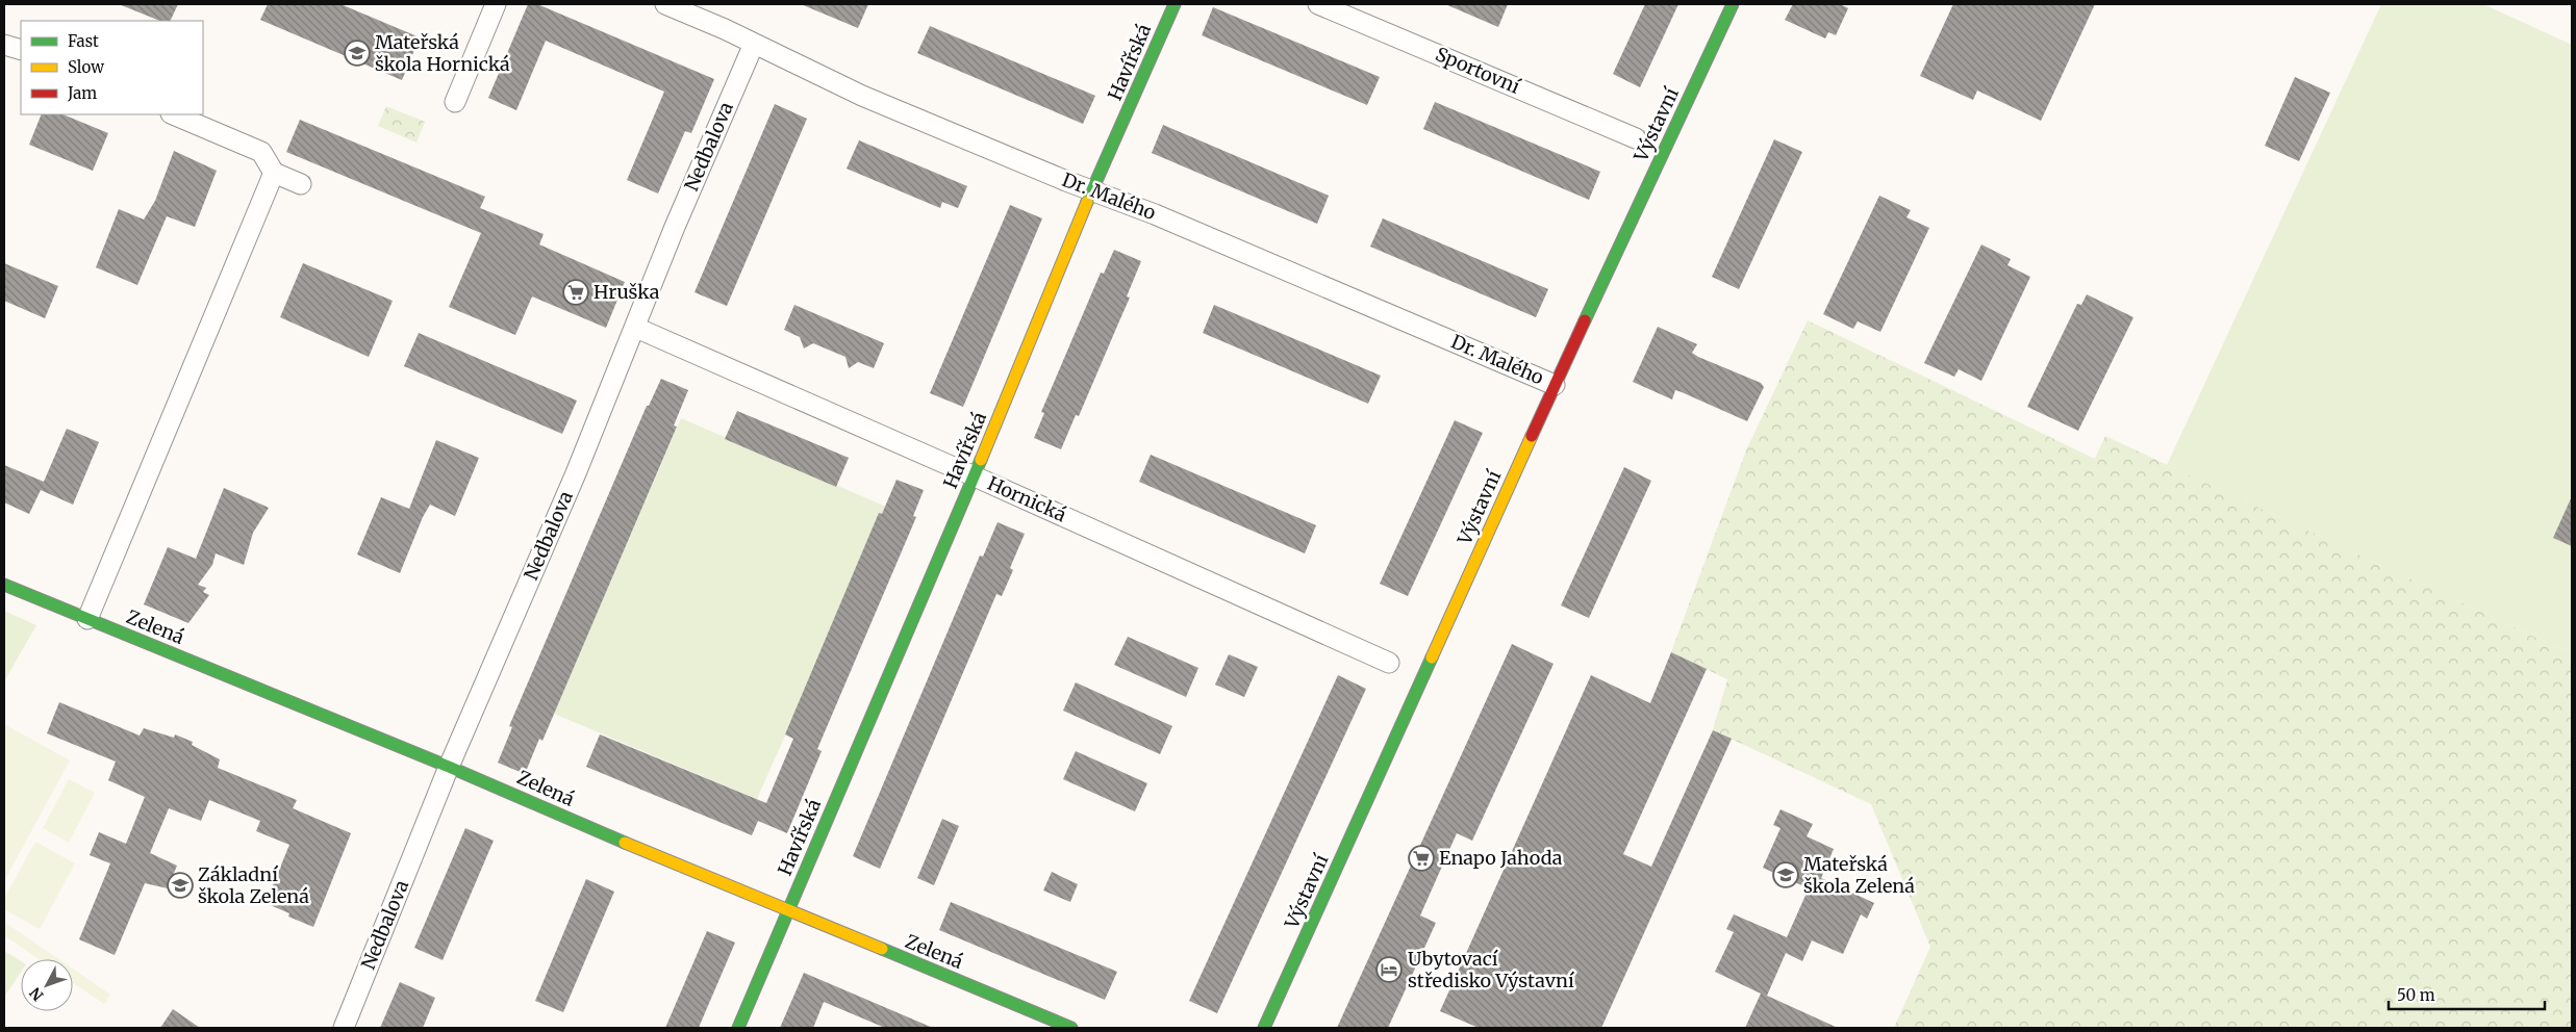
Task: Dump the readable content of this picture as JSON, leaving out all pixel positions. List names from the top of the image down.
{
  "streets": {
    "street": [
      "Havířská",
      "Sportovní",
      "Výstavní",
      "Nedbalova",
      "Dr. Malého",
      "Hornická",
      "Zelená"
    ]
  },
  "crossings": [
    ["Havířská", "Dr. Malého"],
    ["Havířská", "Hornická"],
    ["Havířská", "Zelená"],
    ["Výstavní", "Dr. Malého"],
    ["Nedbalova", "Dr. Malého"],
    ["Nedbalova", "Hornická"],
    ["Nedbalova", "Zelená"]
  ],
  "places": {
    "school or university": ["Mateřská škola Hornická", "Mateřská škola Zelená", "Základní škola Zelená"],
    "supermarket": ["Hruška", "Enapo Jahoda"],
    "hotel": ["Ubytovací středisko Výstavní"]
  },
  "legend": ["Fast", "Slow", "Jam"],
  "scale_bar": "50 m",
  "north": "bottom left"
}
